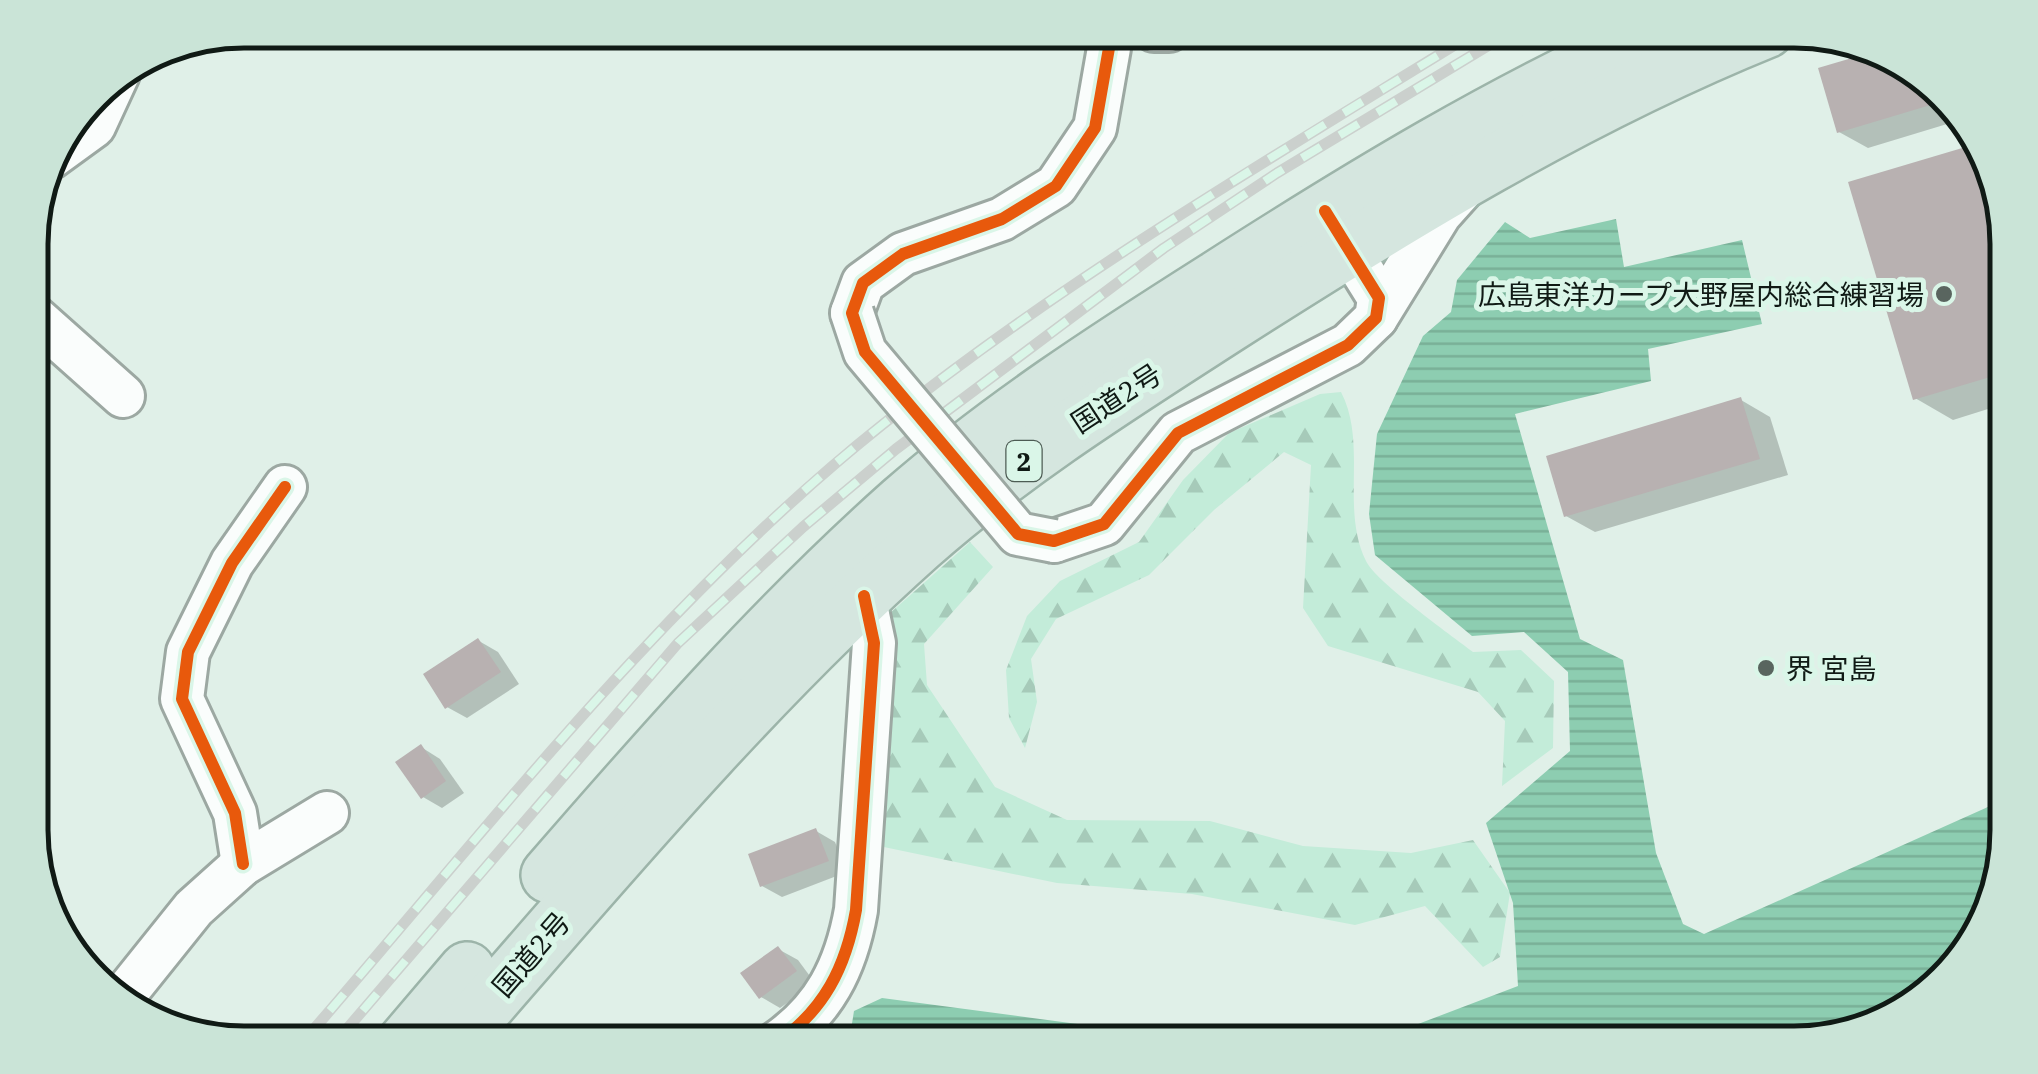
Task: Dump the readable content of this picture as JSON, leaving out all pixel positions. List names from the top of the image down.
{
  "streets": {
    "highway": ["国道2号", "2"]
  },
  "places": ["広島東洋カープ大野屋内総合練習場", "界 宮島"]
}
